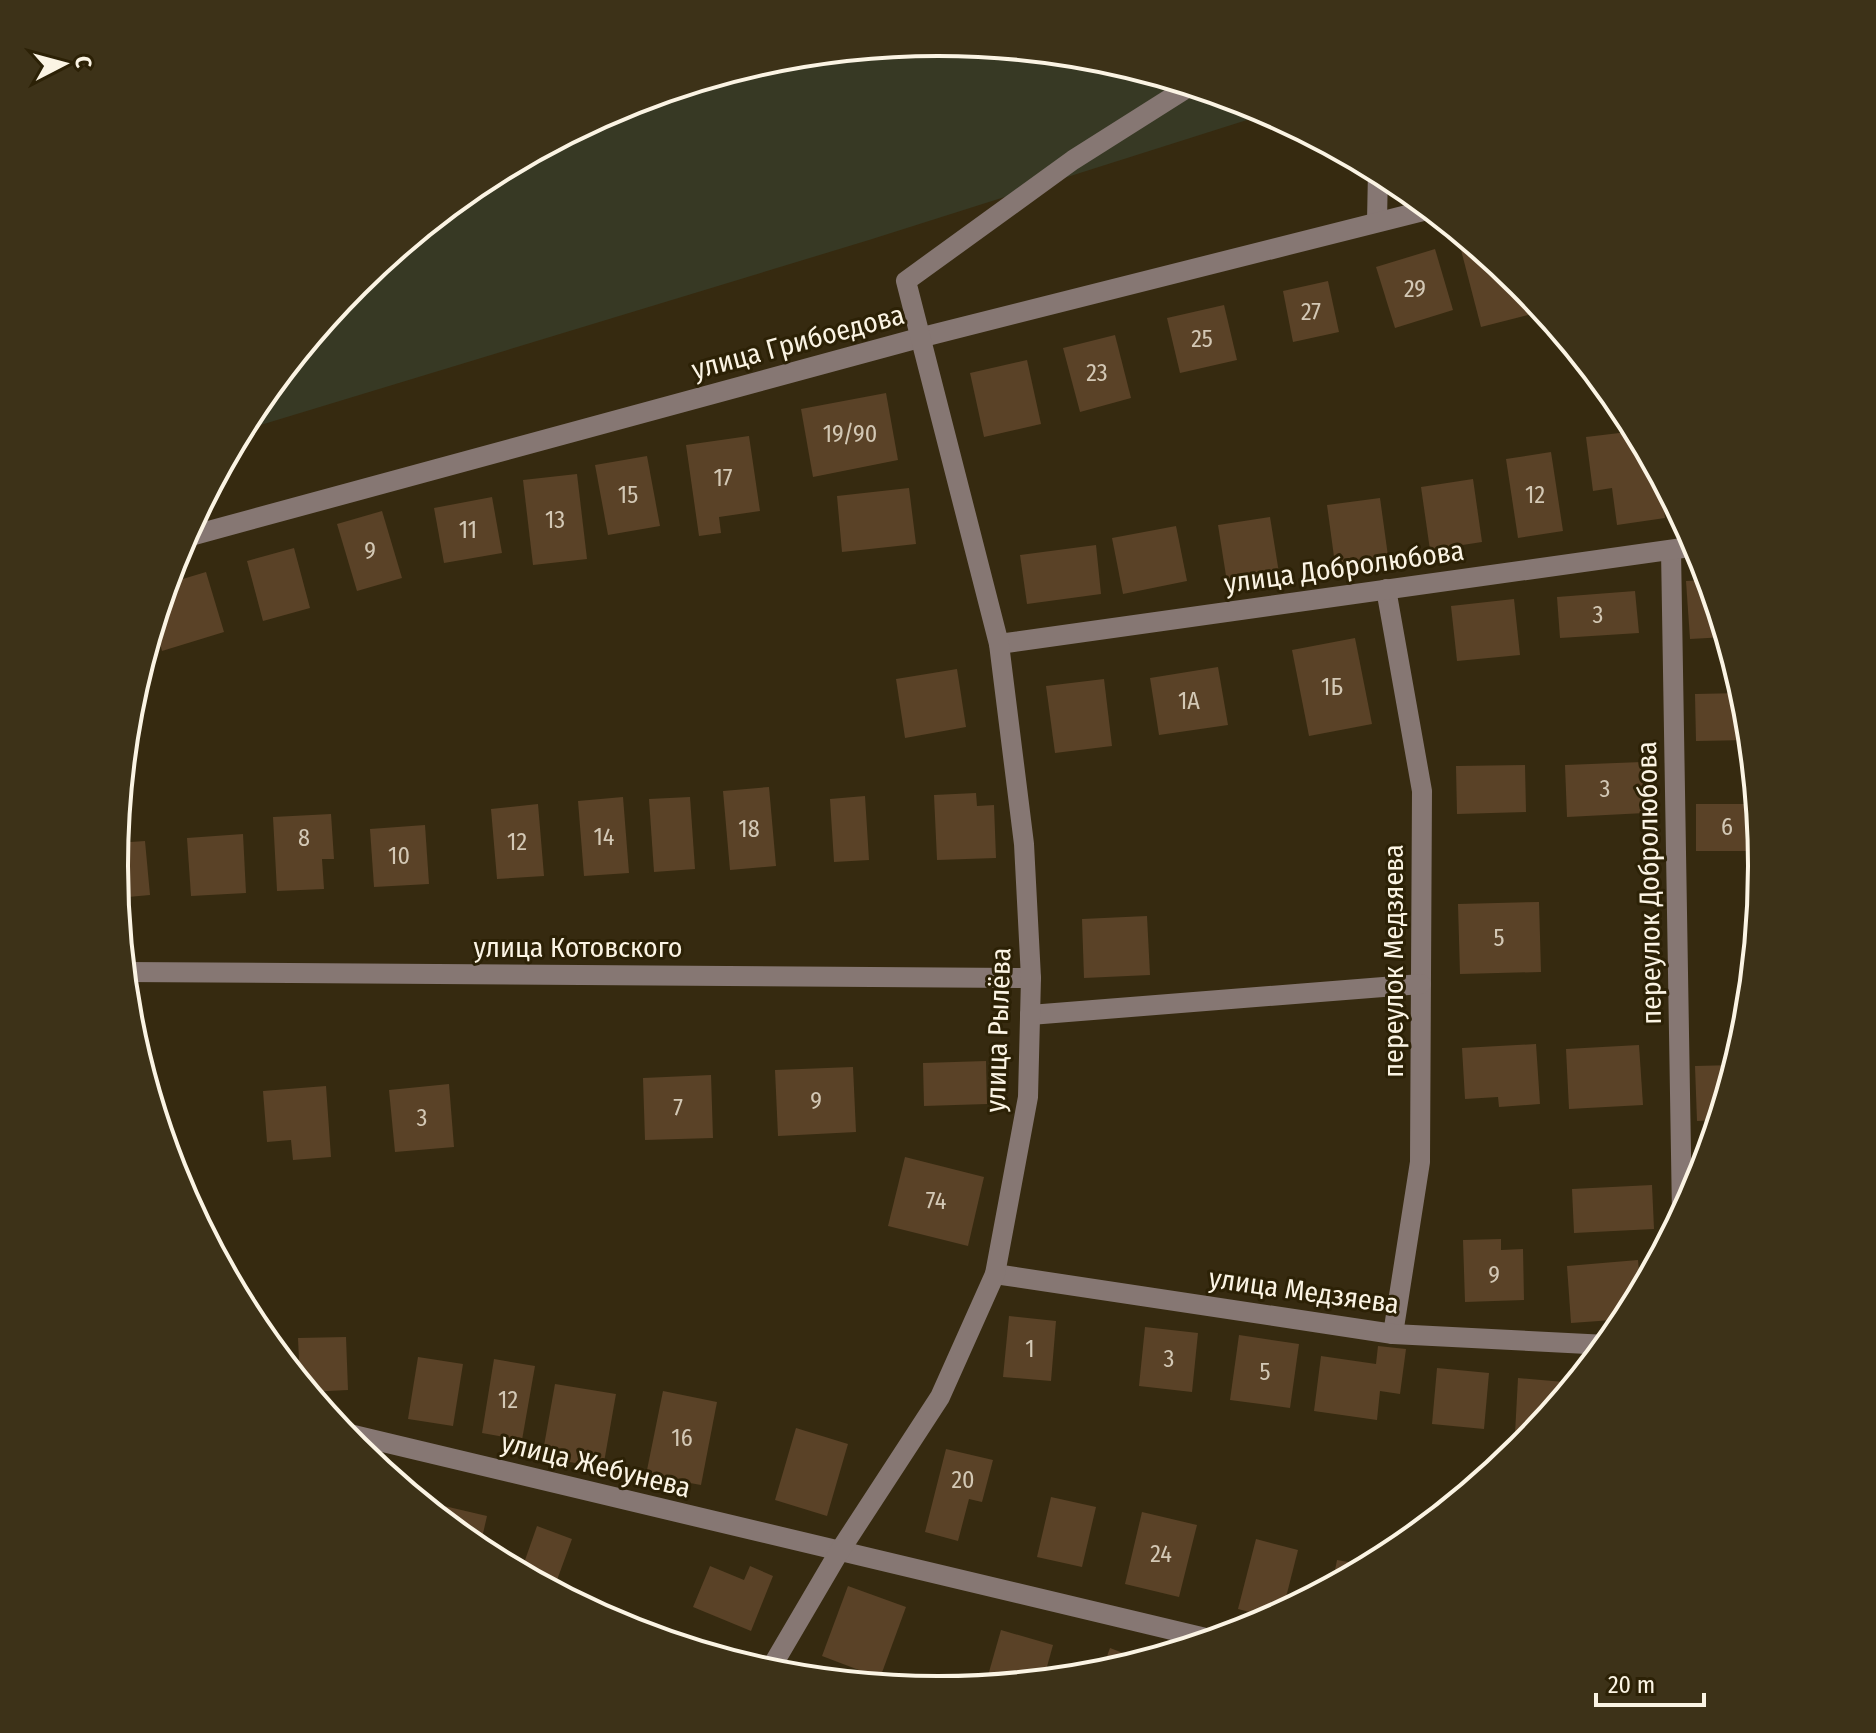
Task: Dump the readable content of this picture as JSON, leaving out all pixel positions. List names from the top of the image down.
{
  "streets": {
    "street": [
      "улица Грибоедова",
      "улица Добролюбова",
      "переулок Добролюбова",
      "улица Котовского",
      "переулок Медзяева",
      "улица Рылёва",
      "улица Медзяева",
      "улица Жебунева"
    ]
  },
  "crossings": [
    ["улица Грибоедова", "улица Рылёва"],
    ["улица Добролюбова", "переулок Добролюбова"],
    ["улица Добролюбова", "переулок Медзяева"],
    ["улица Добролюбова", "улица Рылёва"],
    ["улица Котовского", "улица Рылёва"],
    ["переулок Медзяева", "улица Медзяева"],
    ["улица Рылёва", "улица Медзяева"],
    ["улица Рылёва", "улица Жебунева"]
  ],
  "house_numbers": [
    "29",
    "27",
    "25",
    "23",
    "19/90",
    "17",
    "15",
    "12",
    "13",
    "11",
    "9",
    "3",
    "1Б",
    "1А",
    "3",
    "6",
    "18",
    "14",
    "8",
    "12",
    "10",
    "5",
    "9",
    "7",
    "3",
    "74",
    "9",
    "1",
    "3",
    "5",
    "12",
    "16",
    "20",
    "24"
  ],
  "scale_bar": "20 m",
  "north": "right"
}
